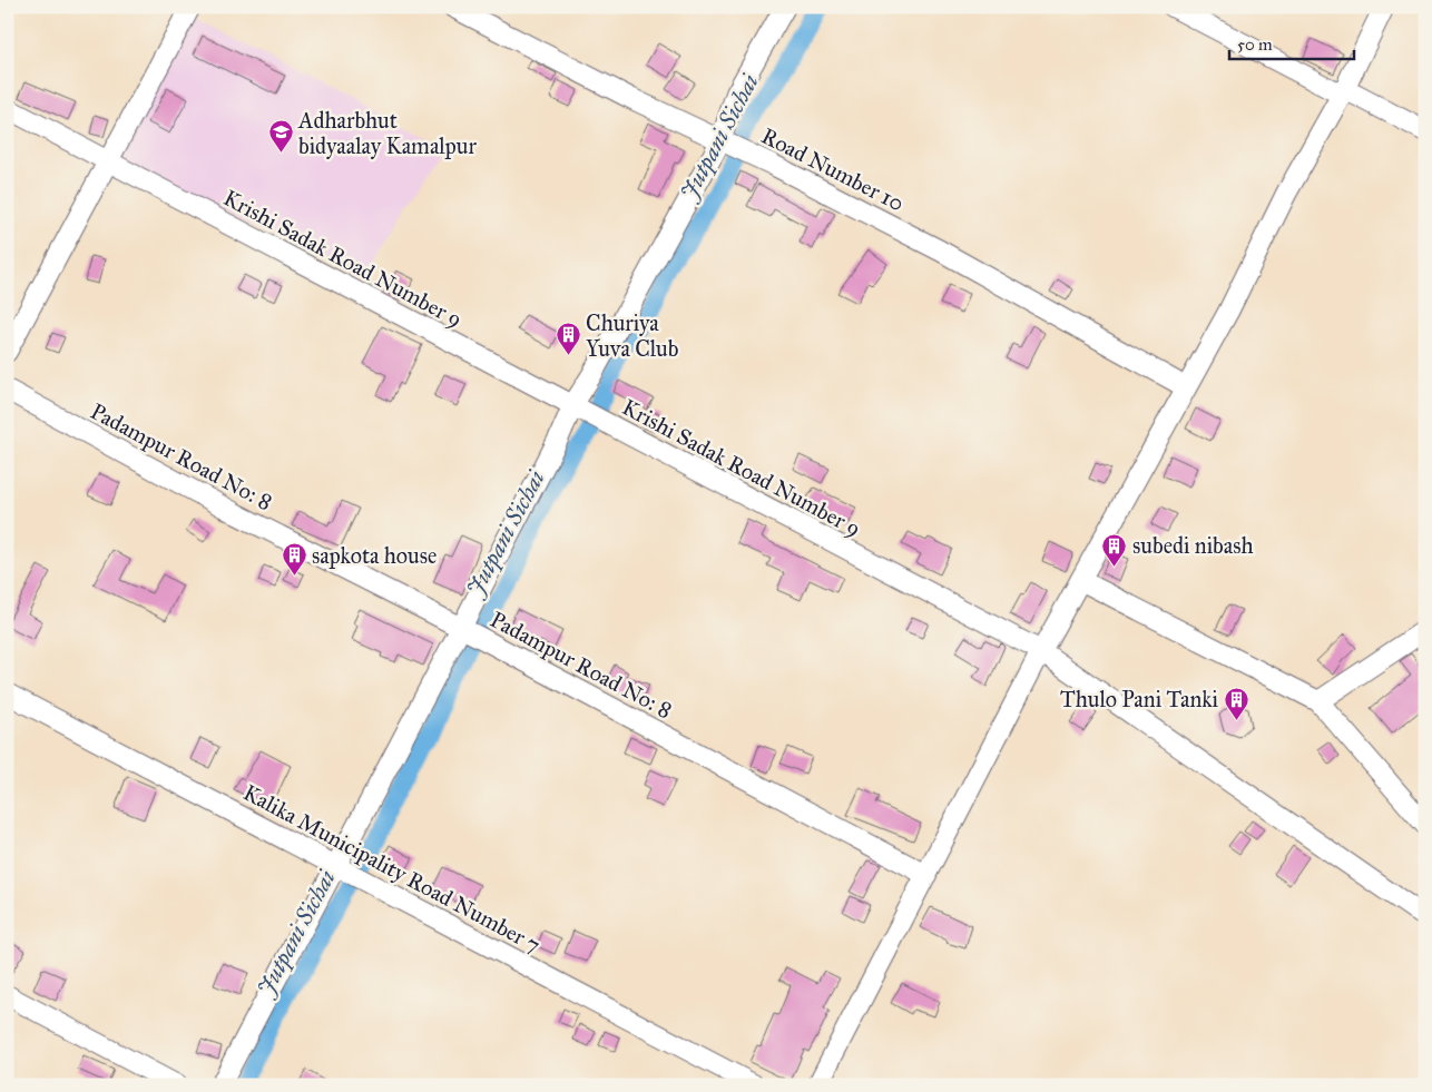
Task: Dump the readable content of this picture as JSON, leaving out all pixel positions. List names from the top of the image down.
{
  "streets": {
    "street": [
      "Road Number 10",
      "Krishi Sadak Road Number 9",
      "Padampur Road No: 8",
      "Kalika Municipality Road Number 7"
    ]
  },
  "water": ["Jutpani Sichai"],
  "places": {
    "school or university": ["Adharbhut bidyaalay Kamalpur"],
    "building": [
      "Churiya Yuva Club",
      "subedi nibash",
      "sapkota house",
      "Thulo Pani Tanki"
    ]
  },
  "scale_bar": "50 m"
}
